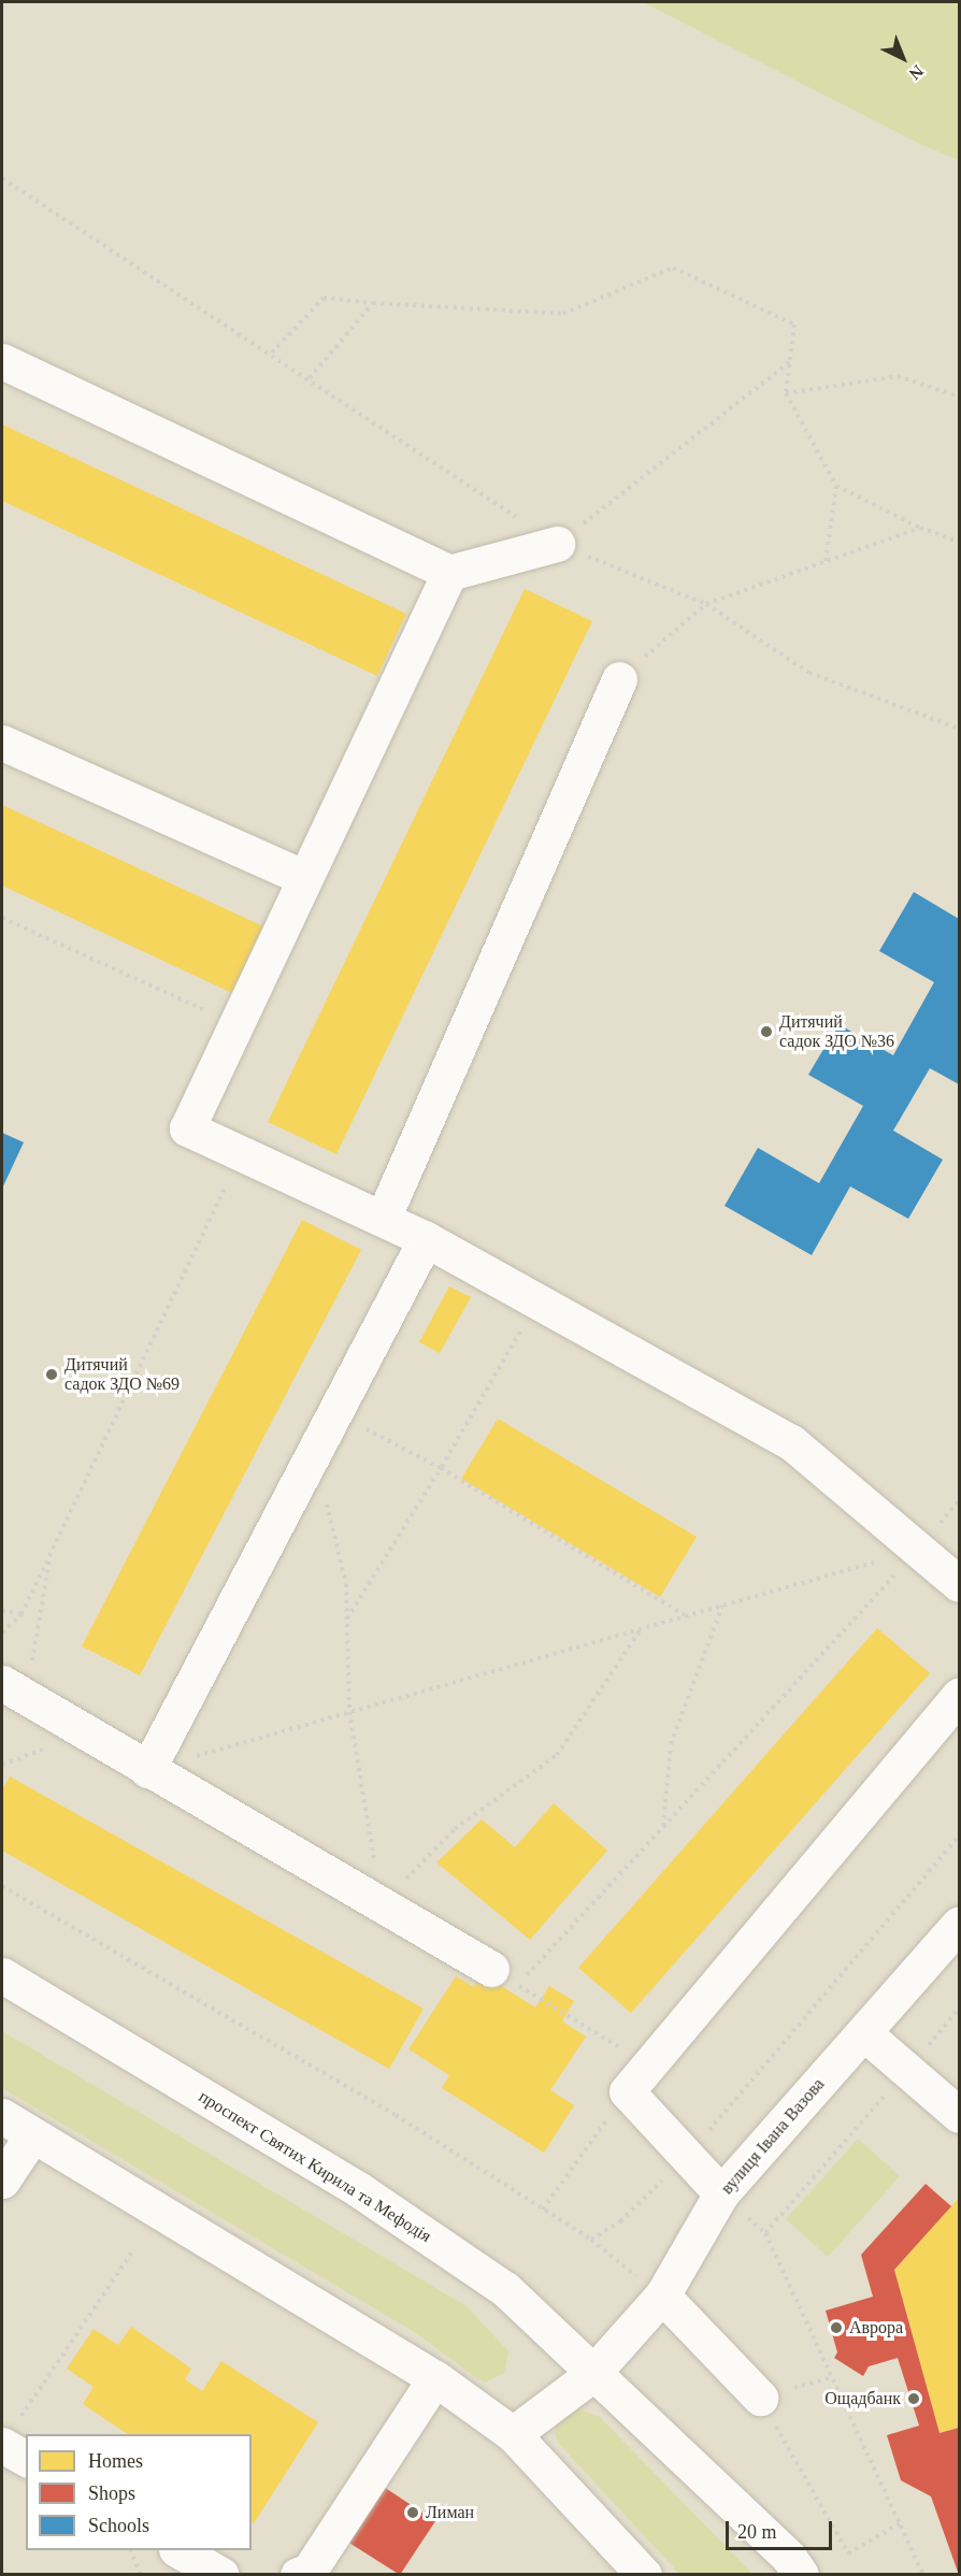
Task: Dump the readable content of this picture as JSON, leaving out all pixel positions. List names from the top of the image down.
{
  "streets": {
    "street": ["вулиця Івана Вазова", "проспект Святих Кирила та Мефодія"]
  },
  "crossings": [
    ["вулиця Івана Вазова", "проспект Святих Кирила та Мефодія"]
  ],
  "places": [
    "Дитячий садок ЗДО №36",
    "Дитячий садок ЗДО №69",
    "Аврора",
    "Ощадбанк",
    "Лиман"
  ],
  "legend": ["Homes", "Shops", "Schools"],
  "scale_bar": "20 m",
  "north": "bottom right"
}
